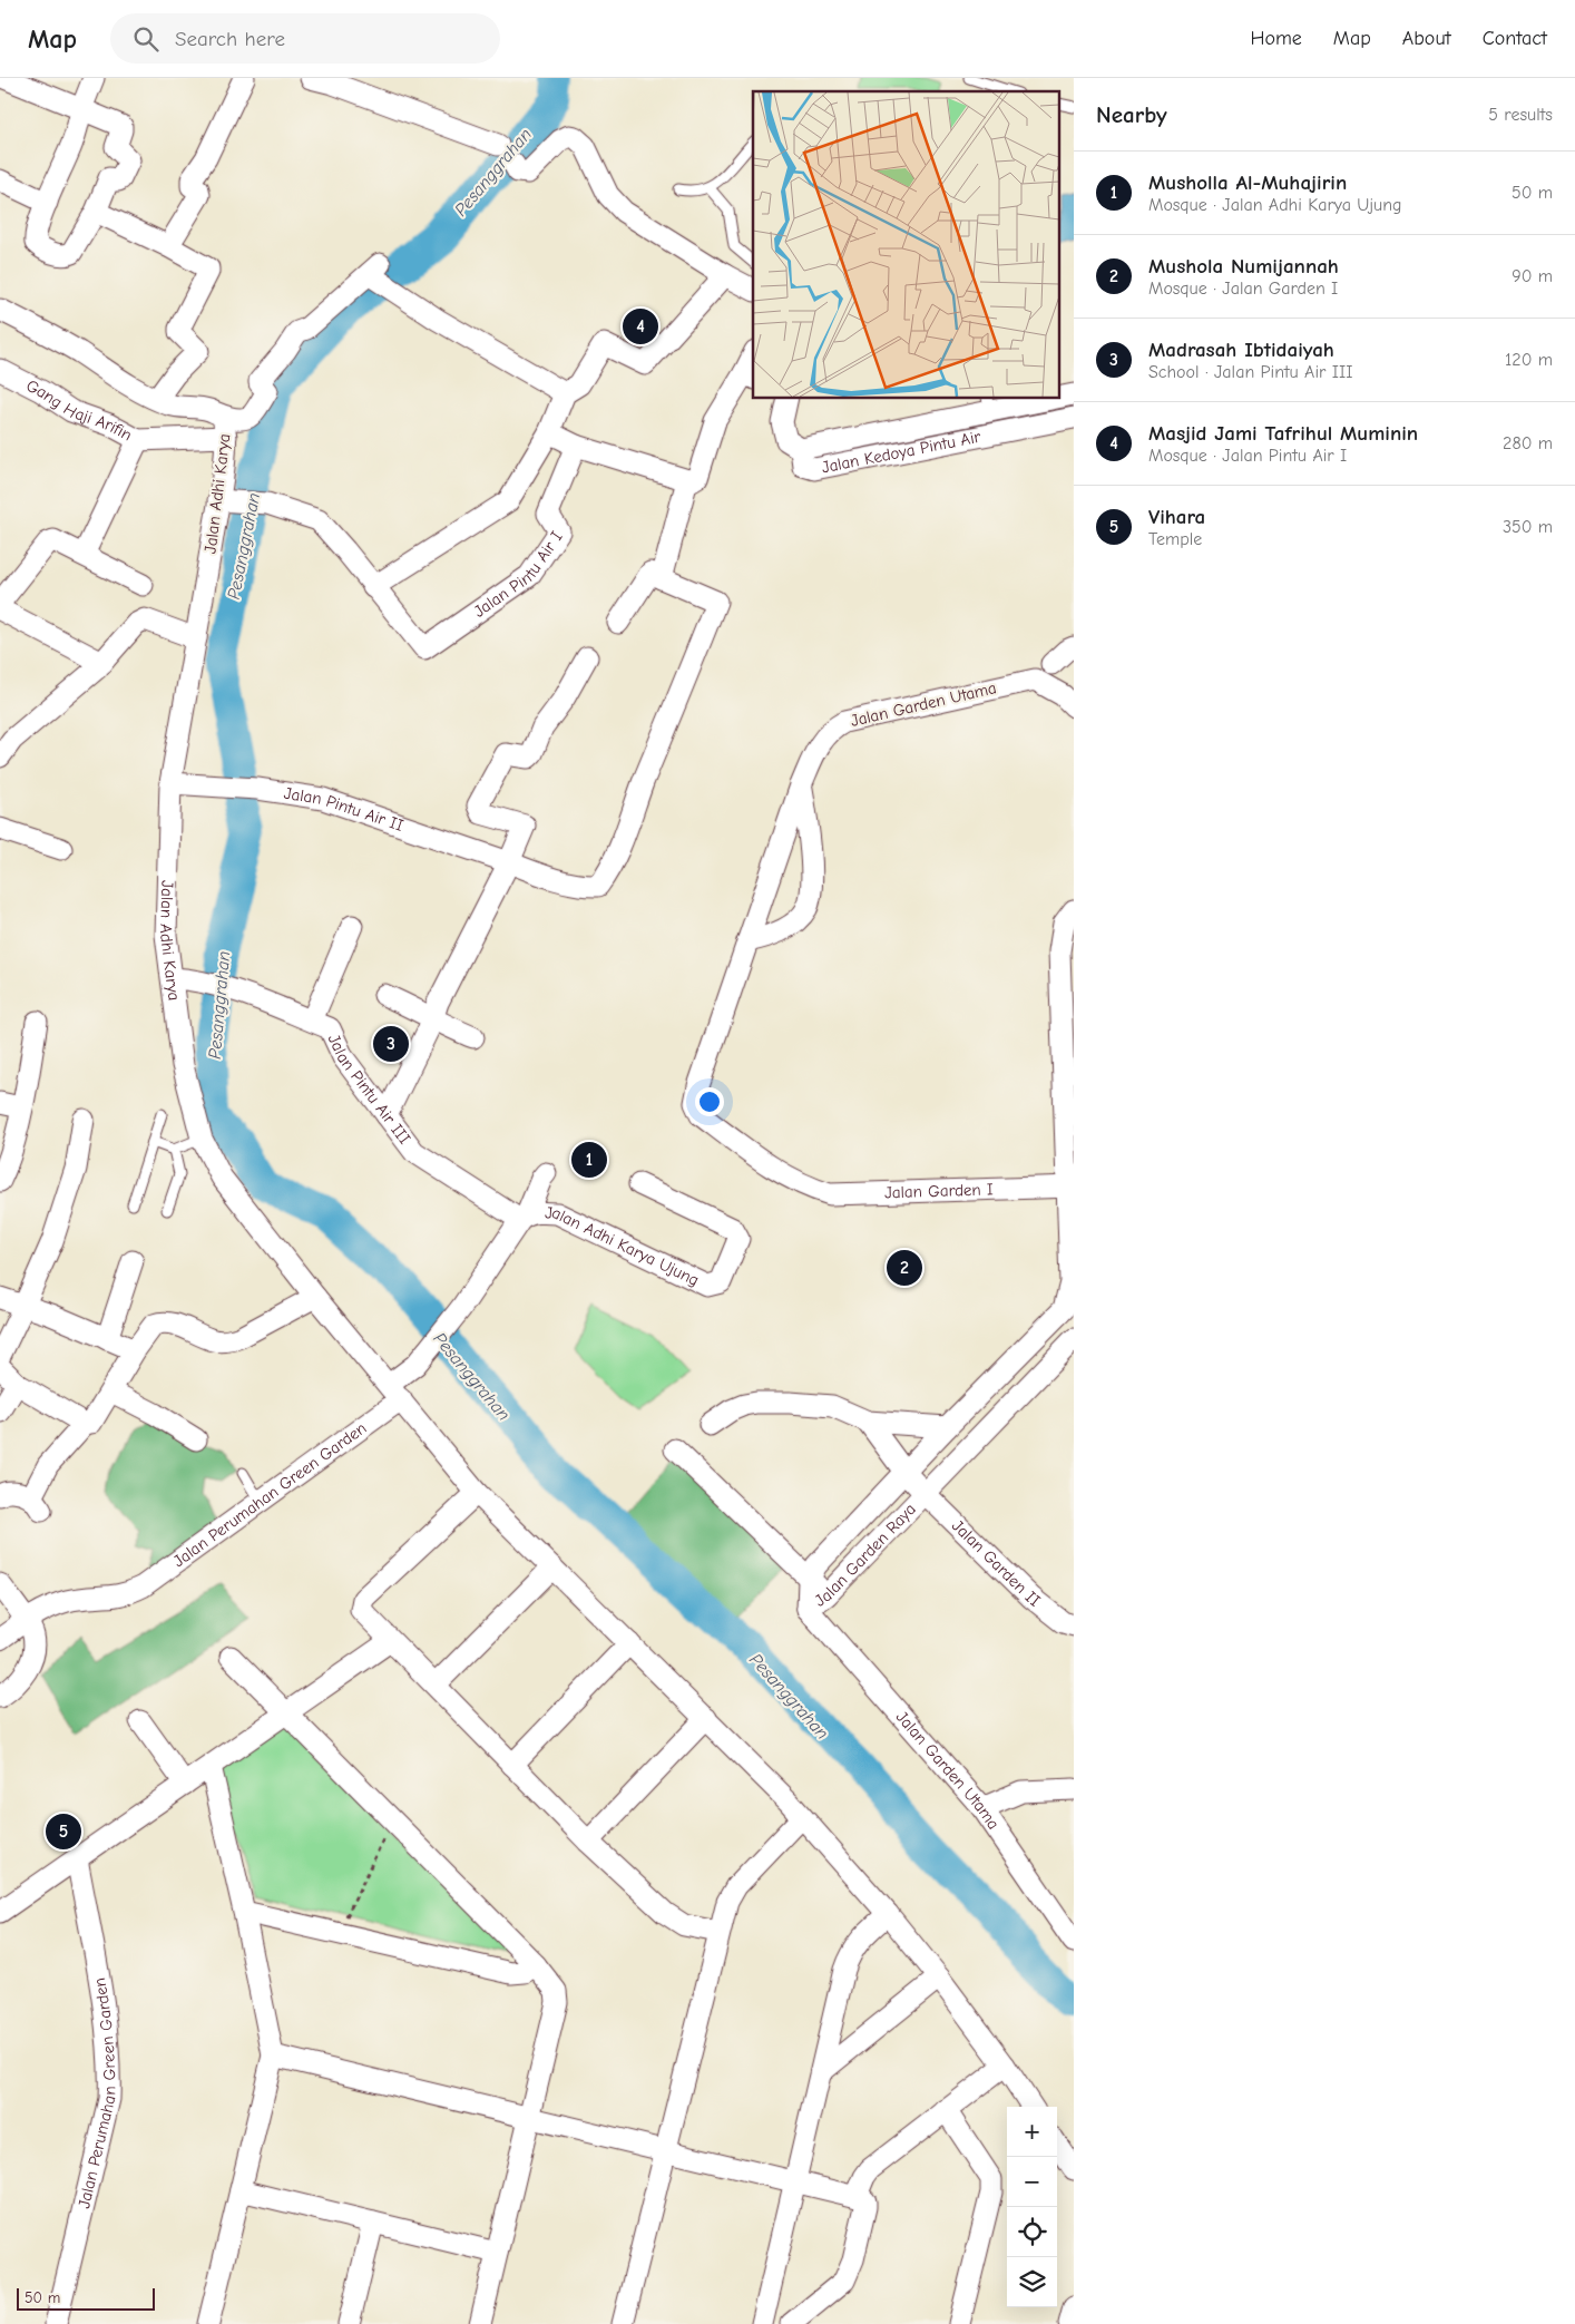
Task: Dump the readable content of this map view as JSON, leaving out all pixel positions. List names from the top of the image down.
{
  "streets": {
    "street": [
      "Gang Haji Arifin",
      "Jalan Kedoya Pintu Air",
      "Jalan Adhi Karya",
      "Jalan Pintu Air I",
      "Jalan Garden Utama",
      "Jalan Pintu Air II",
      "Jalan Pintu Air III",
      "Jalan Garden I",
      "Jalan Adhi Karya Ujung",
      "Jalan Perumahan Green Garden",
      "Jalan Garden Raya",
      "Jalan Garden II"
    ]
  },
  "crossings": [
    ["Gang Haji Arifin", "Jalan Adhi Karya"],
    ["Jalan Adhi Karya", "Jalan Pintu Air I"],
    ["Jalan Adhi Karya", "Jalan Pintu Air II"],
    ["Jalan Adhi Karya", "Jalan Pintu Air III"],
    ["Jalan Adhi Karya", "Jalan Adhi Karya Ujung"],
    ["Jalan Adhi Karya", "Jalan Perumahan Green Garden"],
    ["Jalan Garden Utama", "Jalan Garden I"],
    ["Jalan Garden Utama", "Jalan Garden Raya"],
    ["Jalan Pintu Air III", "Jalan Adhi Karya Ujung"],
    ["Jalan Garden I", "Jalan Garden Raya"],
    ["Jalan Adhi Karya Ujung", "Jalan Perumahan Green Garden"],
    ["Jalan Garden Raya", "Jalan Garden II"]
  ],
  "water": ["Pesanggrahan"],
  "scale_bar": "50 m",
  "page": {
    "header": "Map",
    "search": "Search here",
    "nav": [
      "Home",
      "Map",
      "About",
      "Contact"
    ],
    "heading": ["Nearby", "5 results"],
    "list": [
      {
        "mark": "1",
        "name": "Musholla Al-Muhajirin",
        "note": "Mosque · Jalan Adhi Karya Ujung",
        "value": "50 m"
      },
      {
        "mark": "2",
        "name": "Mushola Numijannah",
        "note": "Mosque · Jalan Garden I",
        "value": "90 m"
      },
      {
        "mark": "3",
        "name": "Madrasah Ibtidaiyah",
        "note": "School · Jalan Pintu Air III",
        "value": "120 m"
      },
      {
        "mark": "4",
        "name": "Masjid Jami Tafrihul Muminin",
        "note": "Mosque · Jalan Pintu Air I",
        "value": "280 m"
      },
      {
        "mark": "5",
        "name": "Vihara",
        "note": "Temple",
        "value": "350 m"
      }
    ],
    "pins": [
      "4",
      "3",
      "1",
      "2",
      "5"
    ],
    "map_buttons": ["+", "−"],
    "scale": "50 m"
  }
}
